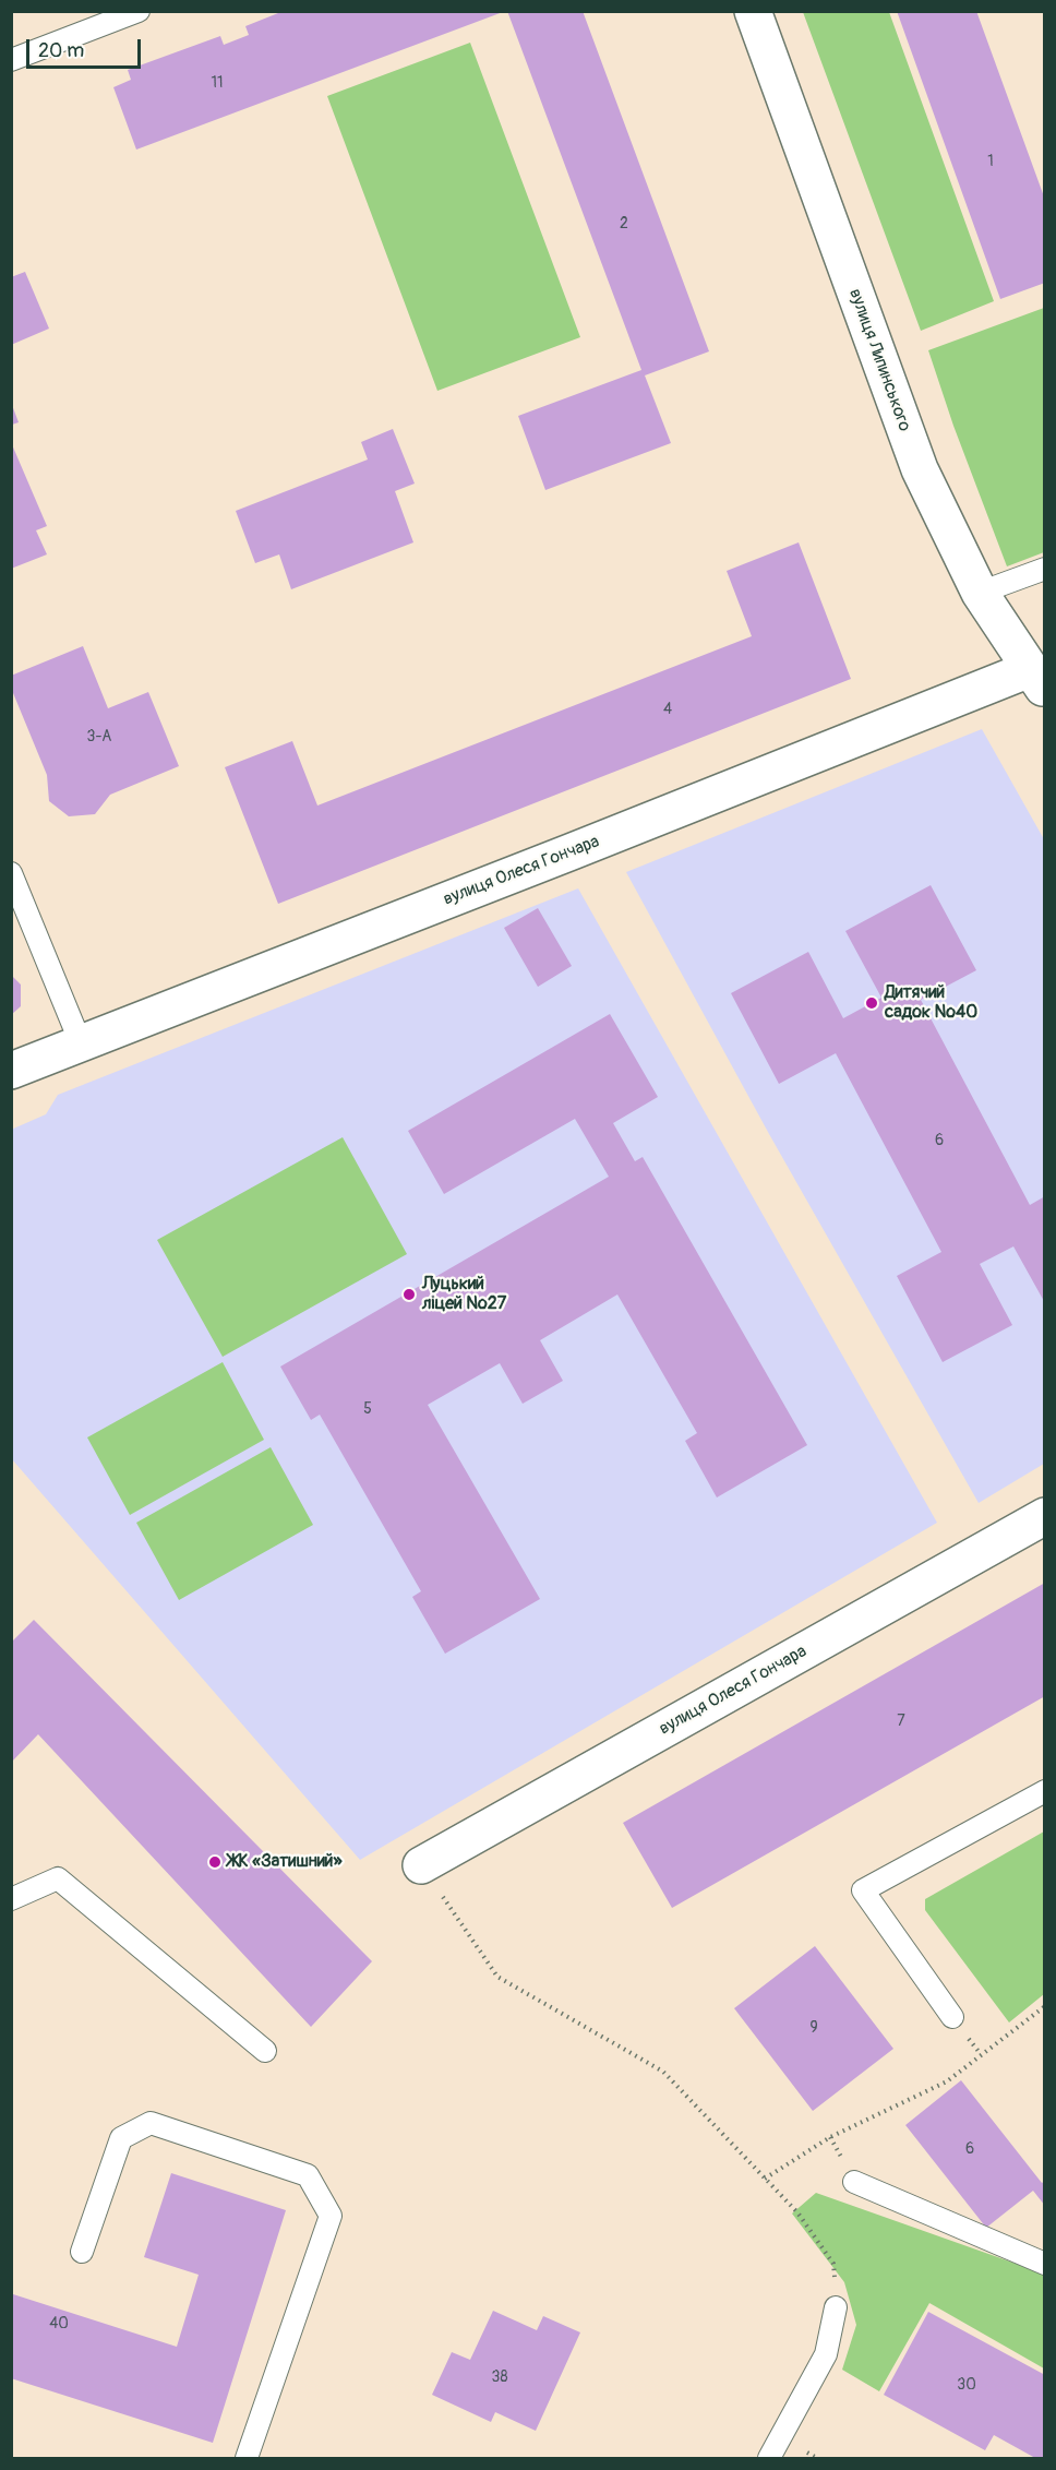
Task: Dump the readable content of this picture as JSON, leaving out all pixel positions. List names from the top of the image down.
{
  "streets": {
    "street": ["вулиця Липинського", "вулиця Олеся Гончара"]
  },
  "crossings": [
    ["вулиця Липинського", "вулиця Олеся Гончара"]
  ],
  "places": ["Дитячий садок №40", "Луцький ліцей №27", "ЖК «Затишний»"],
  "house_numbers": [
    "11",
    "1",
    "2",
    "4",
    "3-А",
    "6",
    "5",
    "7",
    "9",
    "6",
    "40",
    "38",
    "30"
  ],
  "scale_bar": "20 m"
}
